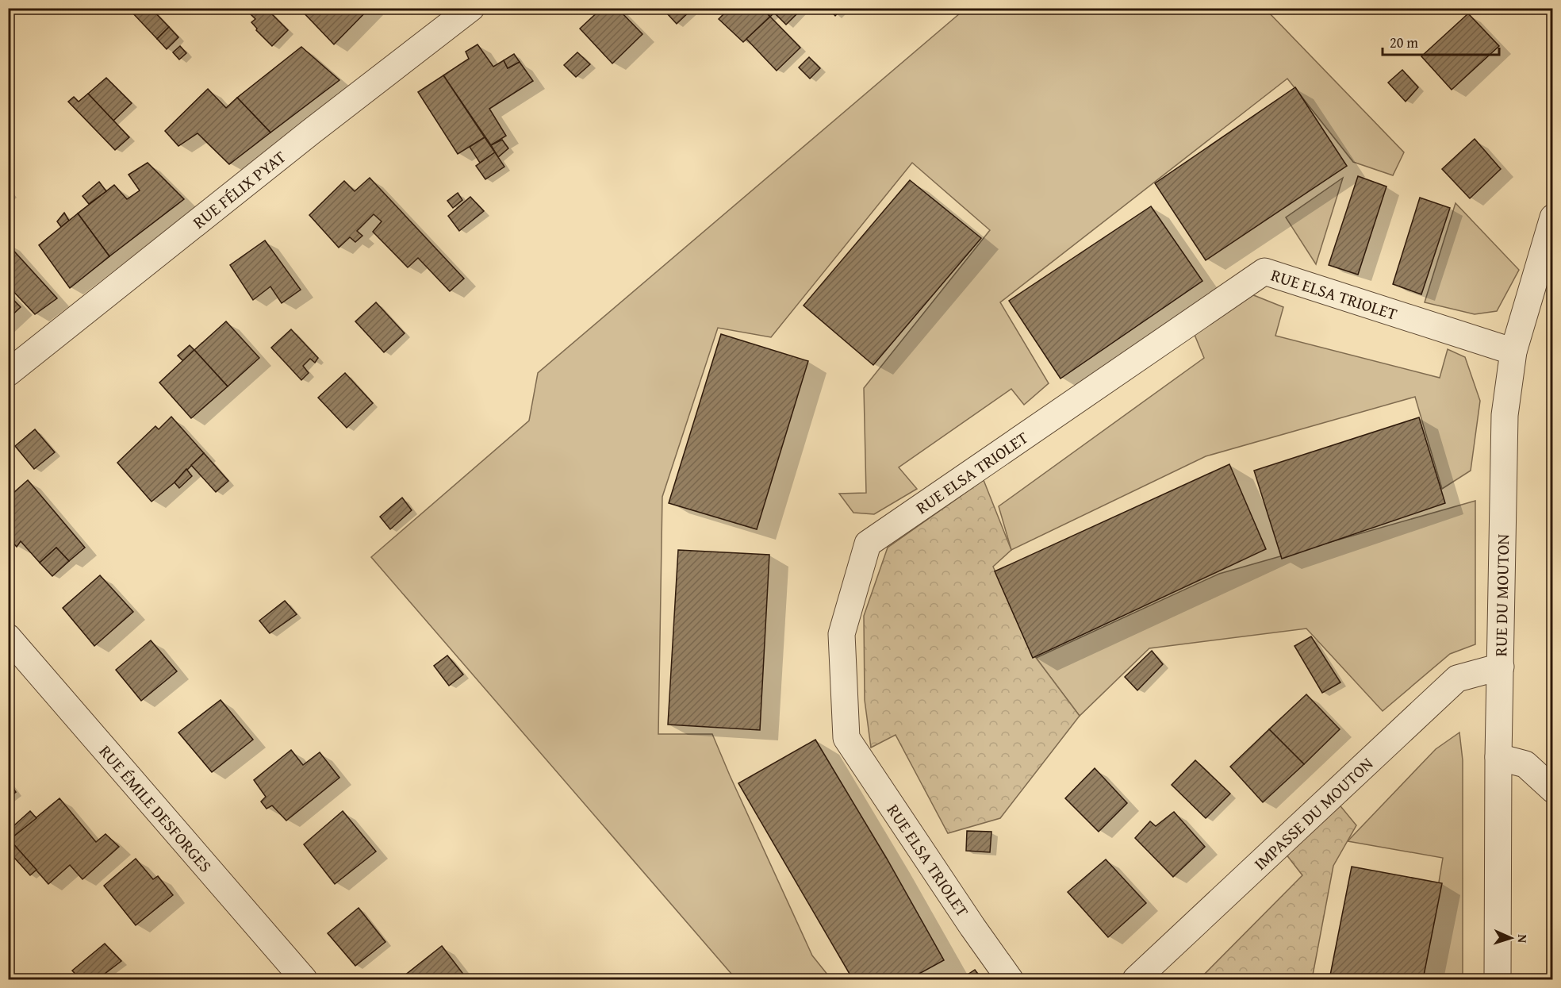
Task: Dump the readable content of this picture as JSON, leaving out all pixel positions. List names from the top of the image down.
{
  "streets": {
    "street": [
      "RUE FÉLIX PYAT",
      "RUE ELSA TRIOLET",
      "RUE DU MOUTON",
      "RUE ÉMILE DESFORGES",
      "IMPASSE DU MOUTON"
    ]
  },
  "crossings": [
    ["RUE ELSA TRIOLET", "RUE DU MOUTON"],
    ["RUE DU MOUTON", "IMPASSE DU MOUTON"]
  ],
  "scale_bar": "20 m",
  "north": "right"
}
